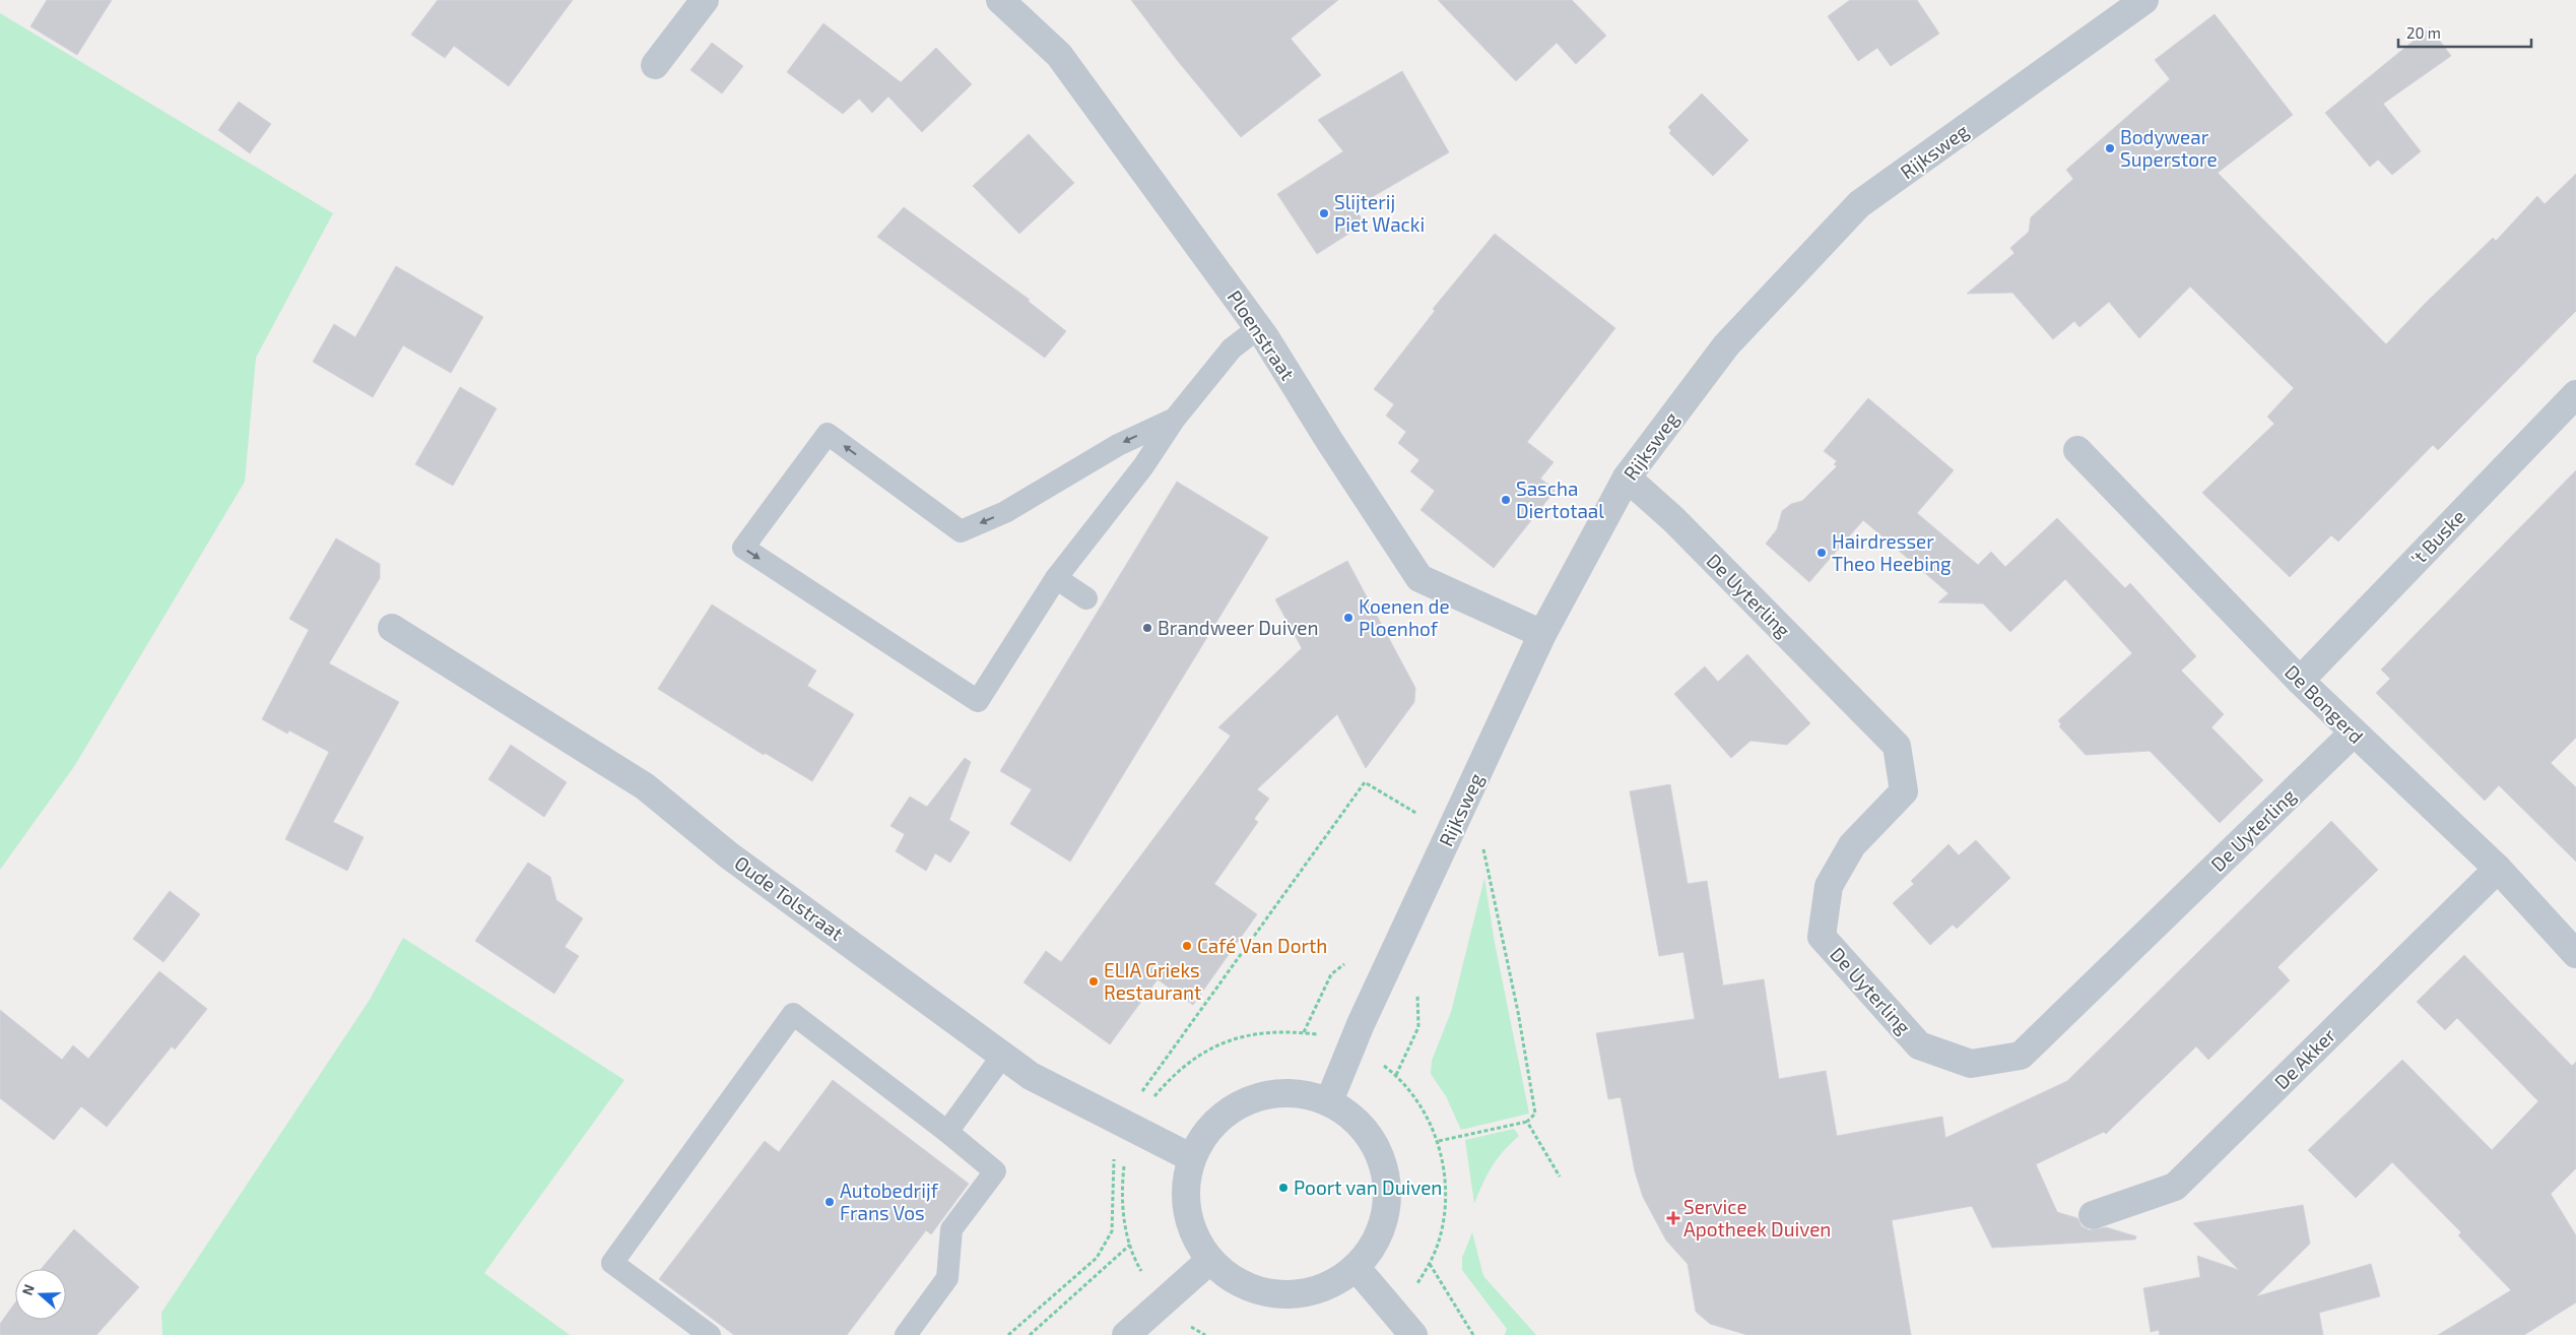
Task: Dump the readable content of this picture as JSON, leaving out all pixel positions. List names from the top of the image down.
{
  "streets": {
    "street": [
      "Rijksweg",
      "Ploenstraat",
      "'t Buske",
      "De Uyterling",
      "De Bongerd",
      "Oude Tolstraat",
      "De Akker"
    ]
  },
  "crossings": [
    ["Rijksweg", "Ploenstraat"],
    ["Rijksweg", "De Uyterling"],
    ["'t Buske", "De Bongerd"],
    ["De Uyterling", "De Bongerd"],
    ["De Bongerd", "De Akker"]
  ],
  "places": {
    "other": [
      "Bodywear Superstore",
      "Slijterij Piet Wacki",
      "Sascha Diertotaal",
      "Hairdresser Theo Heebing",
      "Koenen de Ploenhof",
      "Brandweer Duiven",
      "Café Van Dorth",
      "ELIA Grieks Restaurant",
      "Poort van Duiven",
      "Autobedrijf Frans Vos"
    ],
    "health": ["Service Apotheek Duiven"]
  },
  "scale_bar": "20 m",
  "north": "left"
}
